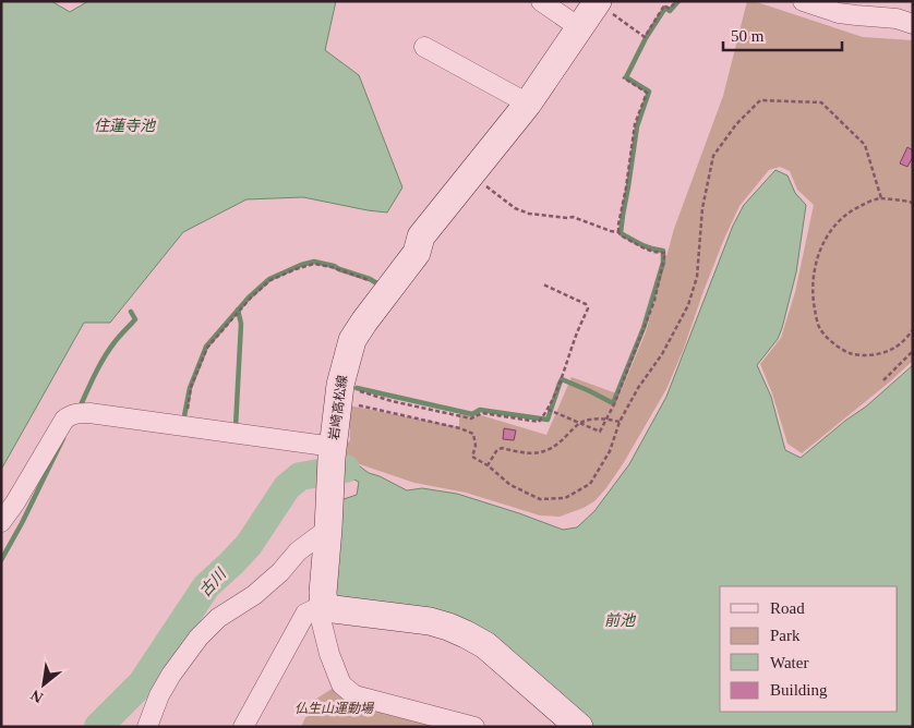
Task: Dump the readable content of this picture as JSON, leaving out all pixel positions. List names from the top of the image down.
{
  "streets": {
    "main road": ["岩崎高松線"]
  },
  "water": ["住蓮寺池", "古川", "前池"],
  "parks": ["仏生山運動場"],
  "legend": [
    "Road",
    "Park",
    "Water",
    "Building"
  ],
  "scale_bar": "50 m",
  "north": "bottom left"
}
